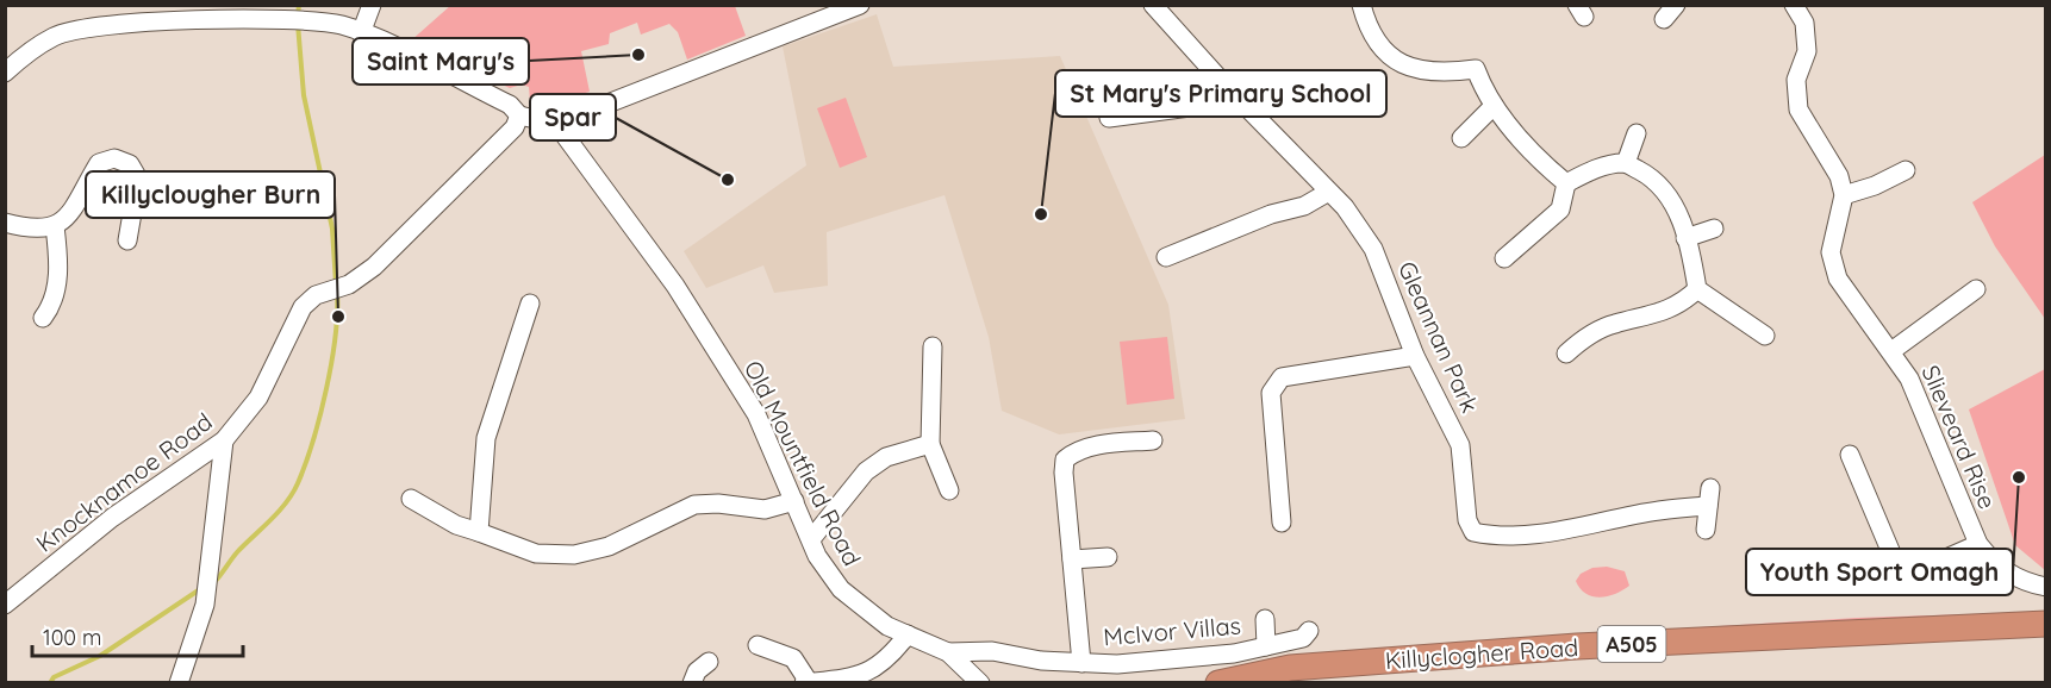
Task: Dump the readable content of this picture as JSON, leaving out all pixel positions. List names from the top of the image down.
{
  "streets": {
    "highway": ["A505", "Killyclogher Road"],
    "street": [
      "Gleannan Park",
      "Slieveard Rise",
      "Old Mountfield Road",
      "Knocknamoe Road",
      "McIvor Villas"
    ]
  },
  "crossings": [
    ["Old Mountfield Road", "McIvor Villas"]
  ],
  "places": [
    "Saint Mary's",
    "Spar",
    "St Mary's Primary School",
    "Killyclougher Burn",
    "Youth Sport Omagh"
  ],
  "scale_bar": "100 m"
}
